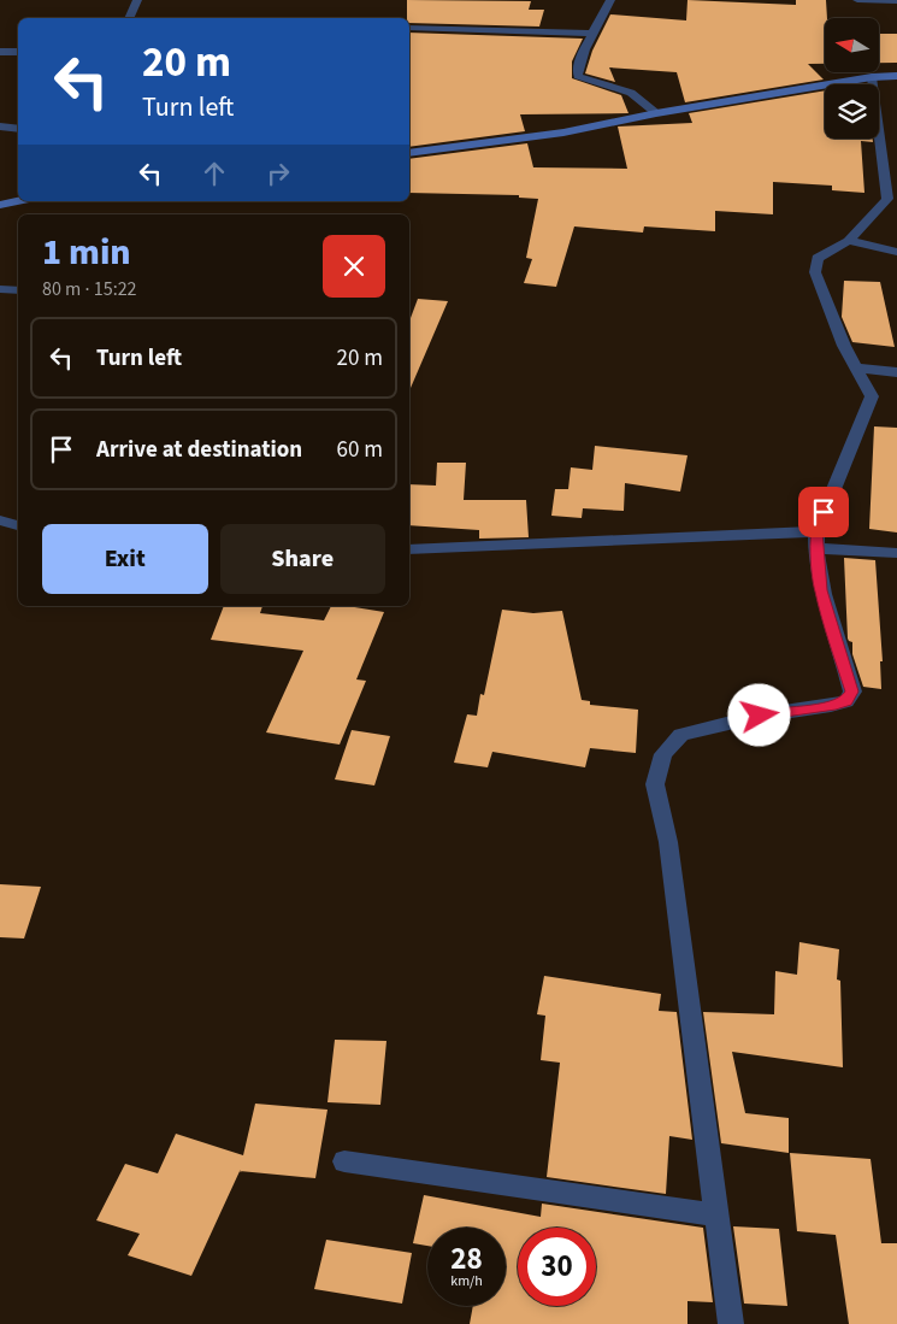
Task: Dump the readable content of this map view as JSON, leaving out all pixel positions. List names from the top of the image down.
{
  "north": "left",
  "page": {
    "turn": ["20 m", "Turn left"],
    "heading": ["1 min", "80 m · 15:22"],
    "list": [
      {
        "name": "Turn left",
        "value": "20 m"
      },
      {
        "name": "Arrive at destination",
        "value": "60 m"
      }
    ],
    "buttons": ["Exit", "Share"],
    "speed": "28 km/h",
    "limit": "30"
  }
}
